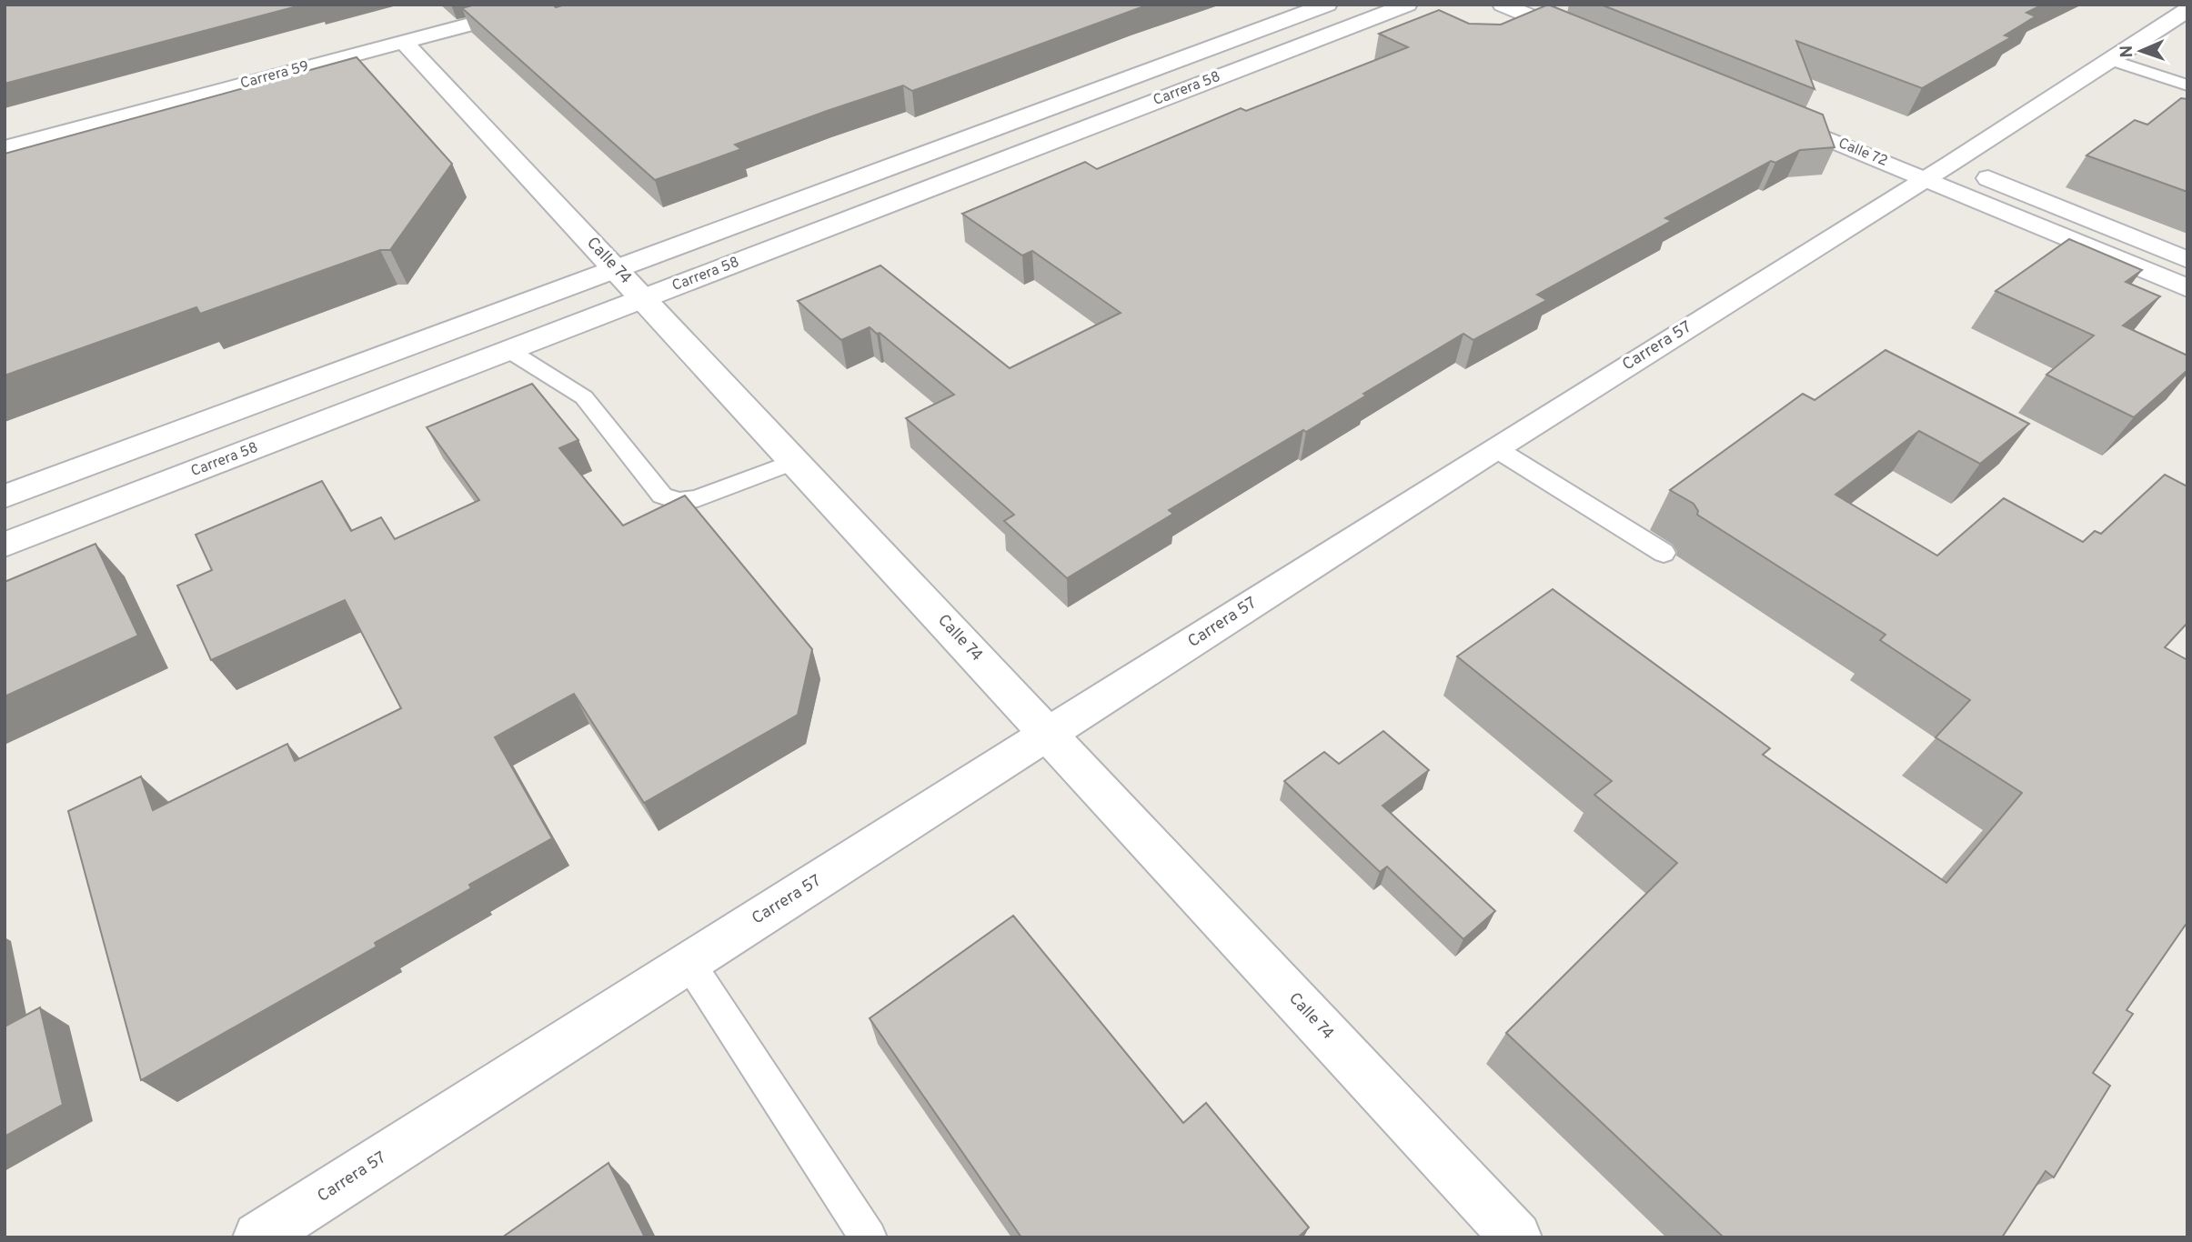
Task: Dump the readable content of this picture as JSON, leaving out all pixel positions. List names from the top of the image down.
{
  "streets": {
    "street": [
      "Carrera 59",
      "Carrera 58",
      "Calle 72",
      "Calle 74",
      "Carrera 57"
    ]
  },
  "crossings": [
    ["Carrera 59", "Calle 74"],
    ["Carrera 58", "Calle 74"],
    ["Calle 72", "Carrera 57"],
    ["Calle 74", "Carrera 57"]
  ],
  "north": "left"
}
